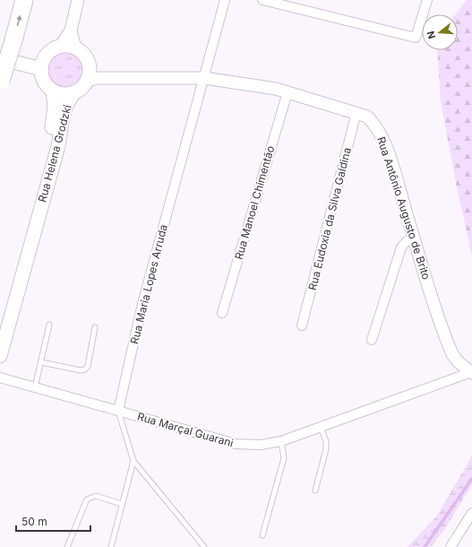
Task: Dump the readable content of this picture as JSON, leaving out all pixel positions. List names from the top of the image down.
{
  "streets": {
    "main road": ["Rua Helena Grodzki"],
    "street": [
      "Rua Manoel Chimentão",
      "Rua Antônio Augusto de Brito",
      "Rua Eudoxia da Silva Galdina",
      "Rua Maria Lopes Arruda",
      "Rua Marçal Guarani"
    ]
  },
  "crossings": [
    ["Rua Helena Grodzki", "Rua Antônio Augusto de Brito"],
    ["Rua Manoel Chimentão", "Rua Antônio Augusto de Brito"],
    ["Rua Antônio Augusto de Brito", "Rua Eudoxia da Silva Galdina"],
    ["Rua Antônio Augusto de Brito", "Rua Maria Lopes Arruda"],
    ["Rua Antônio Augusto de Brito", "Rua Marçal Guarani"],
    ["Rua Maria Lopes Arruda", "Rua Marçal Guarani"]
  ],
  "scale_bar": "50 m",
  "north": "left"
}
